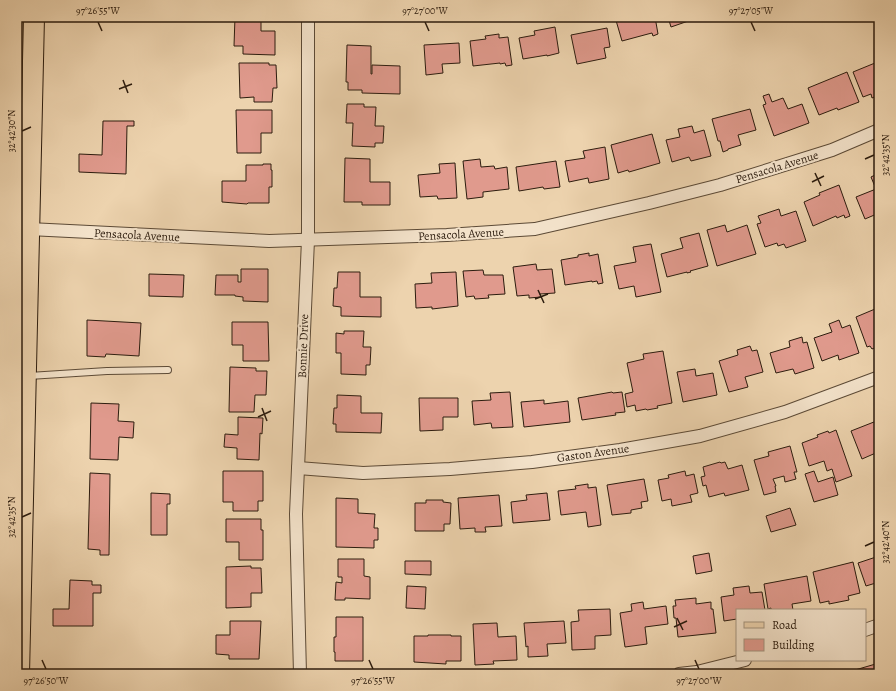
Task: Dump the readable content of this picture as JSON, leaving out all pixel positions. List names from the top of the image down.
{
  "streets": {
    "street": ["Pensacola Avenue", "Bonnie Drive", "Gaston Avenue"]
  },
  "crossings": [
    ["Pensacola Avenue", "Bonnie Drive"],
    ["Bonnie Drive", "Gaston Avenue"]
  ],
  "legend": ["Road", "Building"],
  "coordinates": [
    "97°26'55\"W",
    "97°27'00\"W",
    "97°27'05\"W",
    "32°42'30\"N",
    "32°42'35\"N",
    "32°42'40\"N",
    "97°26'50\"W"
  ]
}
